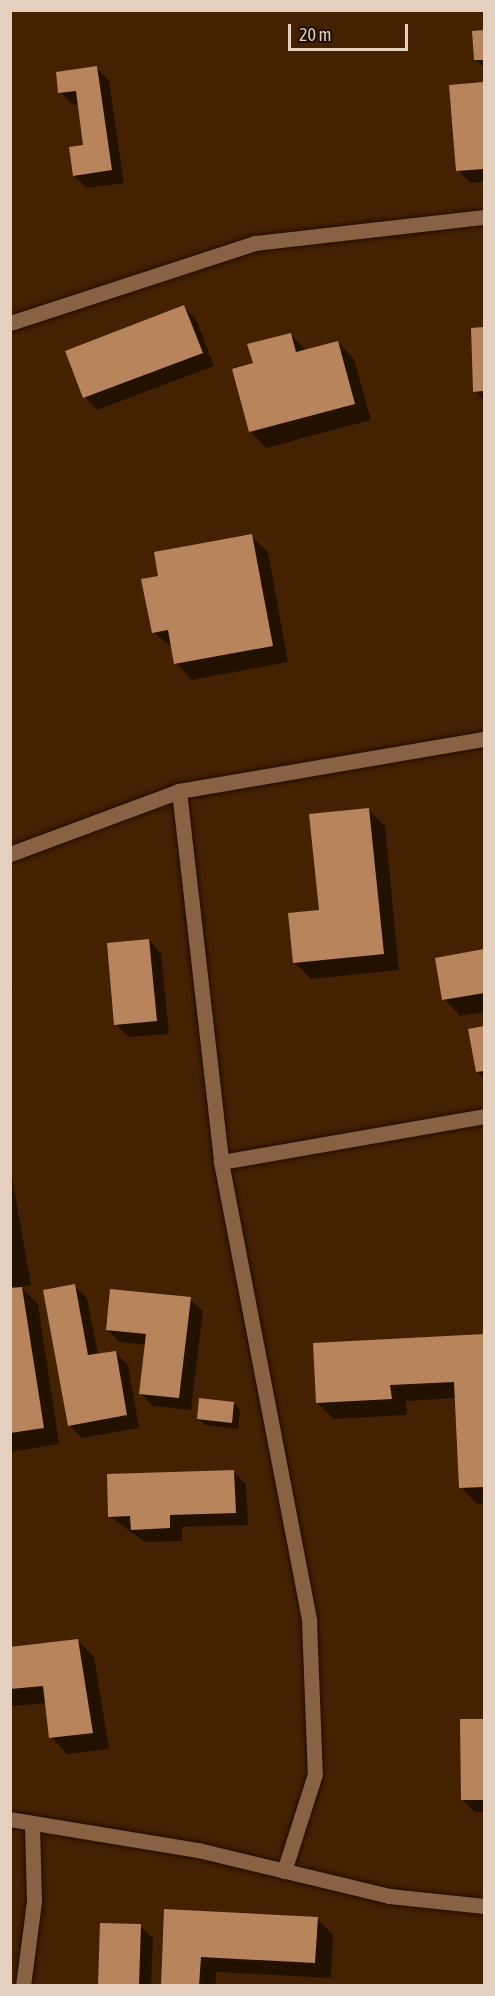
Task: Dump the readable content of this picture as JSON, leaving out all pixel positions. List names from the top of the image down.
{
  "scale_bar": "20 m"
}
